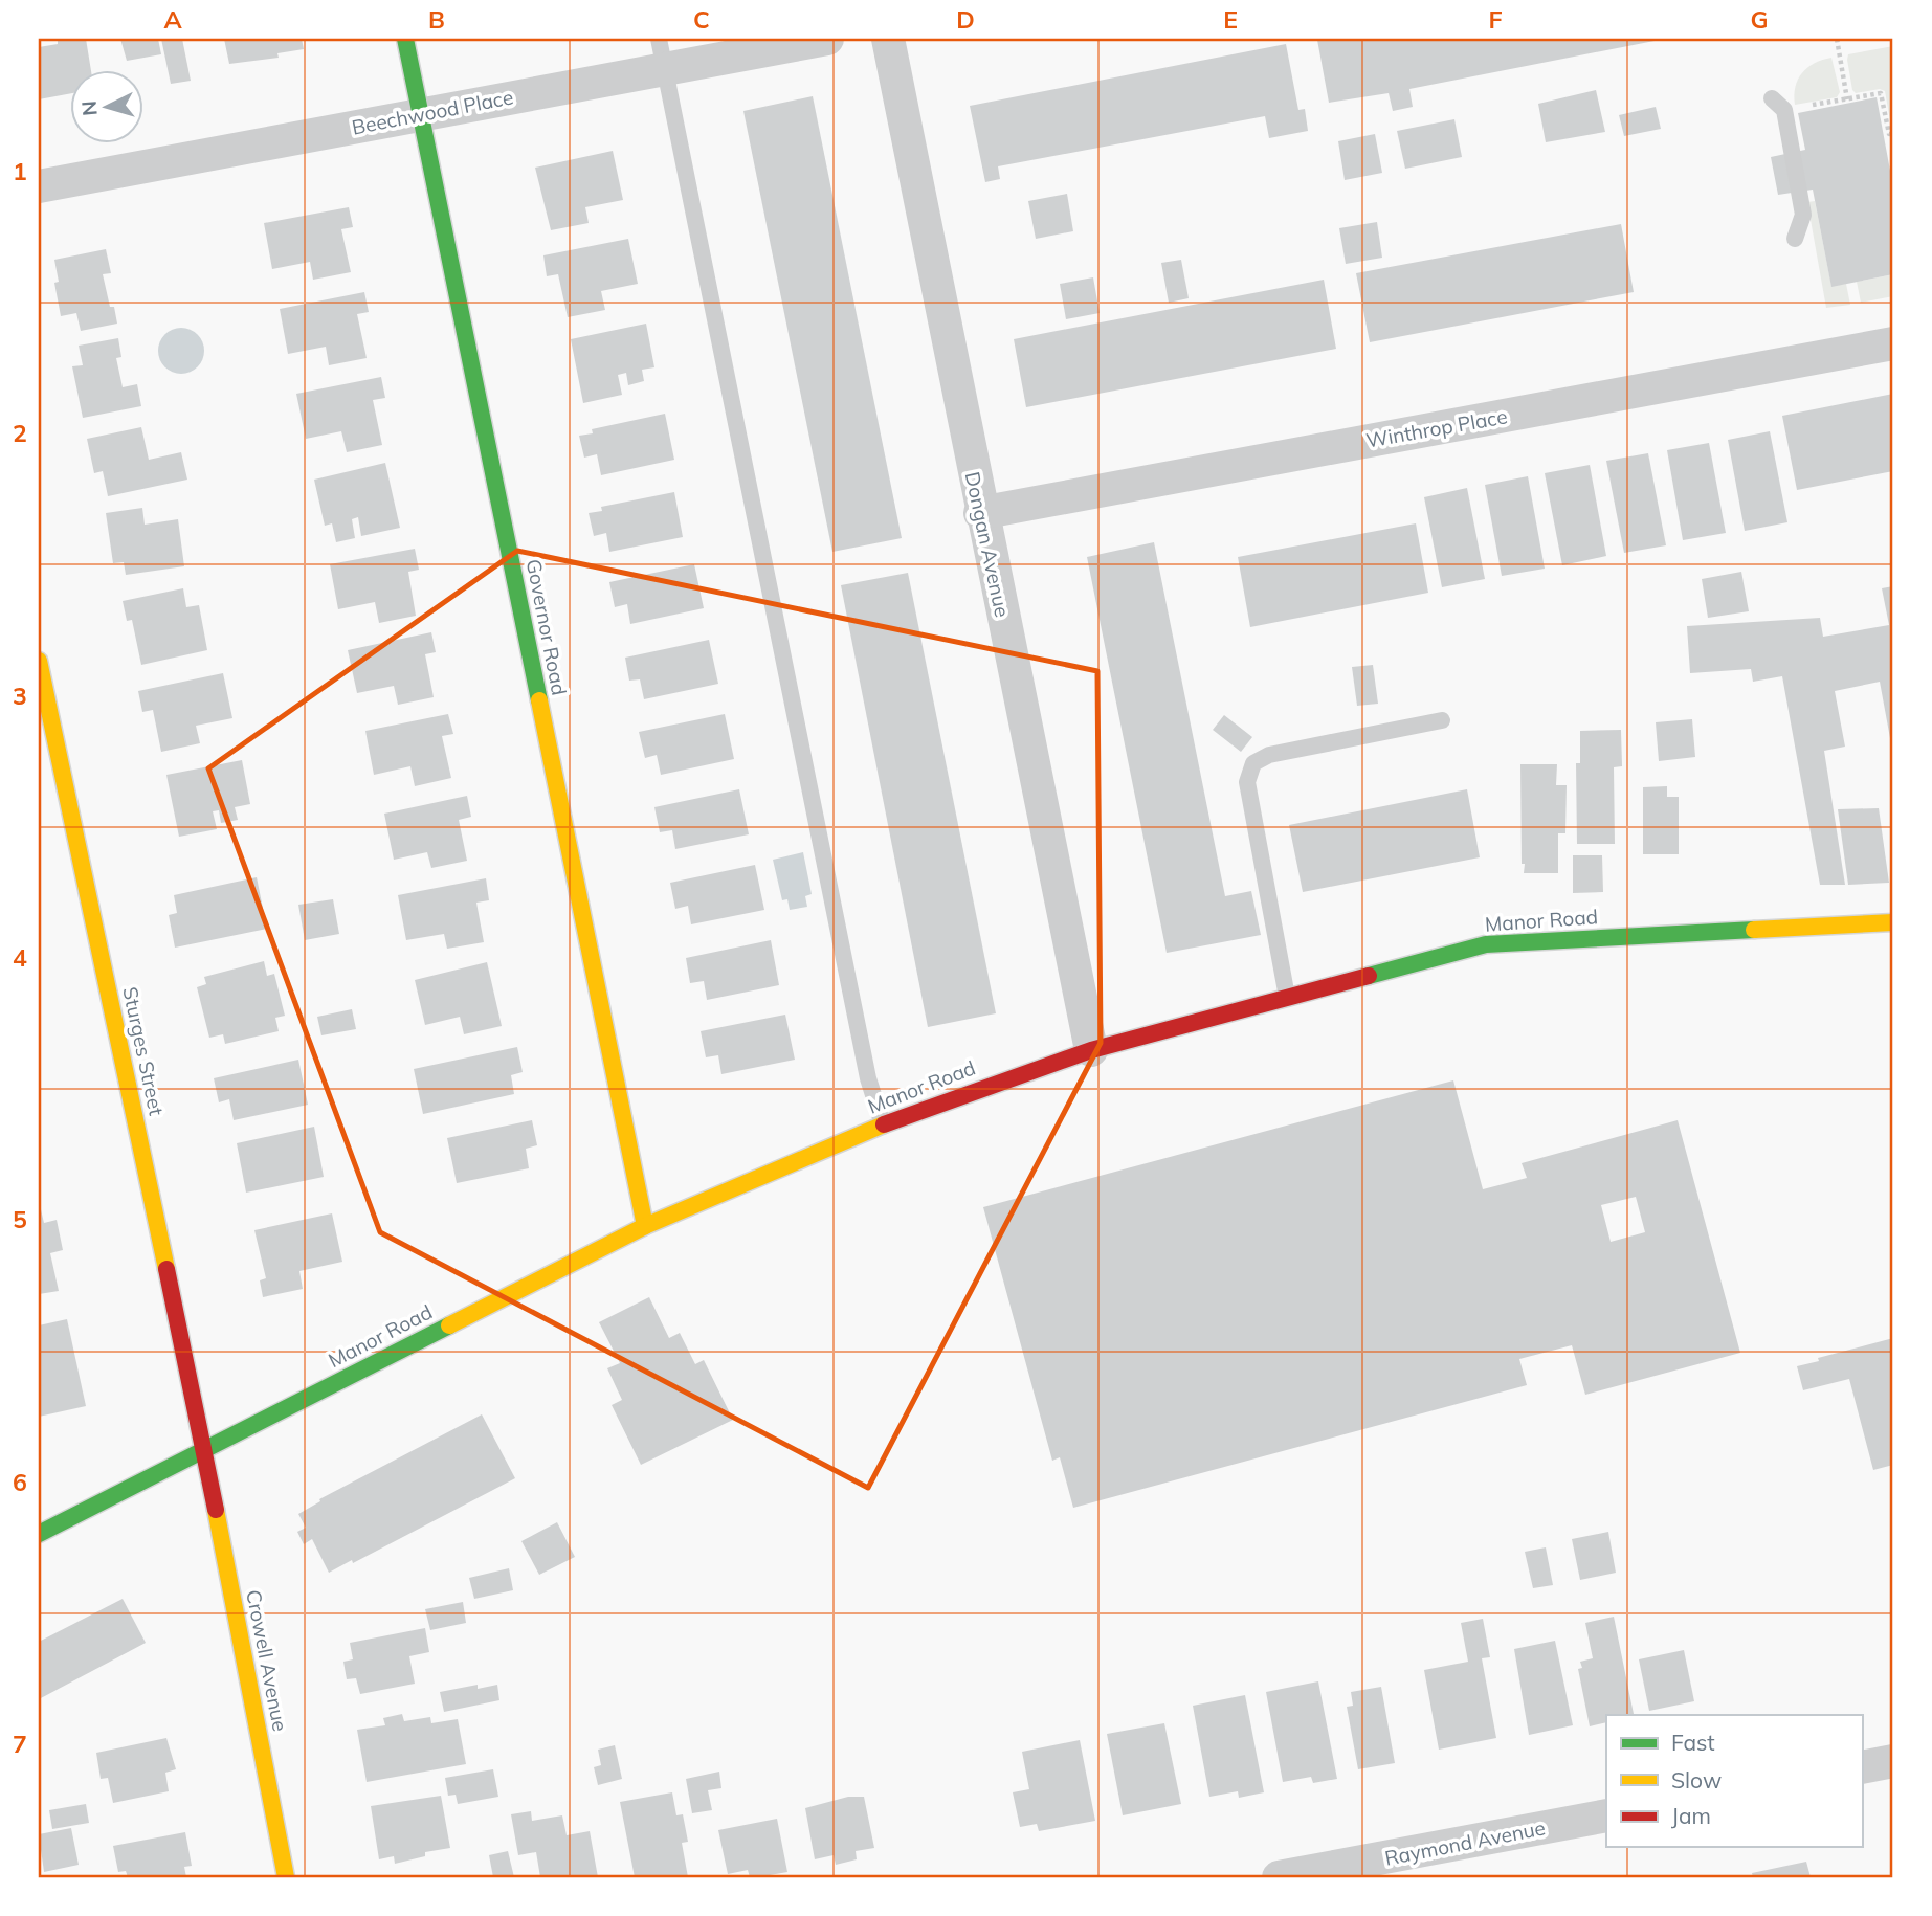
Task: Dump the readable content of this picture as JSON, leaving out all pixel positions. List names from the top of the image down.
{
  "streets": {
    "street": [
      "Beechwood Place",
      "Winthrop Place",
      "Dongan Avenue",
      "Governor Road",
      "Manor Road",
      "Sturges Street",
      "Crowell Avenue",
      "Raymond Avenue"
    ]
  },
  "crossings": [
    ["Beechwood Place", "Governor Road"],
    ["Winthrop Place", "Dongan Avenue"],
    ["Dongan Avenue", "Manor Road"],
    ["Governor Road", "Manor Road"],
    ["Manor Road", "Sturges Street"],
    ["Manor Road", "Crowell Avenue"],
    ["Sturges Street", "Crowell Avenue"]
  ],
  "legend": ["Fast", "Slow", "Jam"],
  "north": "left",
  "grid": {
    "columns": [
      "A",
      "B",
      "C",
      "D",
      "E",
      "F",
      "G"
    ],
    "rows": [
      "1",
      "2",
      "3",
      "4",
      "5",
      "6",
      "7"
    ]
  }
}
